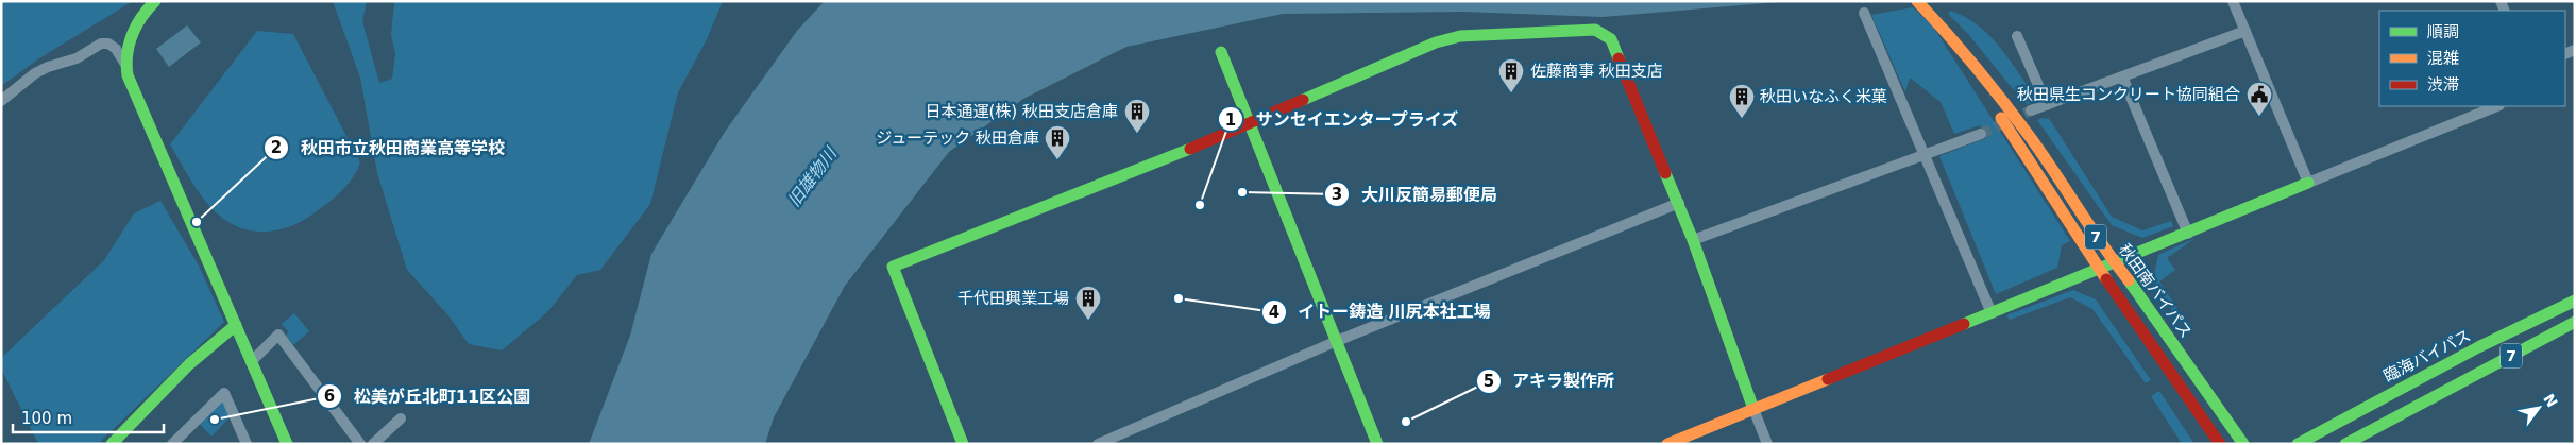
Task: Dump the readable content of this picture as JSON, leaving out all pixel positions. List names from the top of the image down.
{
  "streets": {
    "main road": ["7", "秋田南バイパス", "臨海バイパス"]
  },
  "water": ["旧雄物川"],
  "places": {
    "building": [
      "佐藤商事 秋田支店",
      "秋田いなふく米菓",
      "日本通運(株) 秋田支店倉庫",
      "ジューテック 秋田倉庫",
      "千代田興業工場"
    ],
    "public building": ["秋田県生コンクリート協同組合"],
    "other": [
      "大川反簡易郵便局",
      "サンセイエンタープライズ",
      "秋田市立秋田商業高等学校",
      "イトー鋳造 川尻本社工場",
      "松美が丘北町11区公園",
      "アキラ製作所"
    ]
  },
  "legend": ["順調", "混雑", "渋滞"],
  "scale_bar": "100 m",
  "north": "top right"
}
